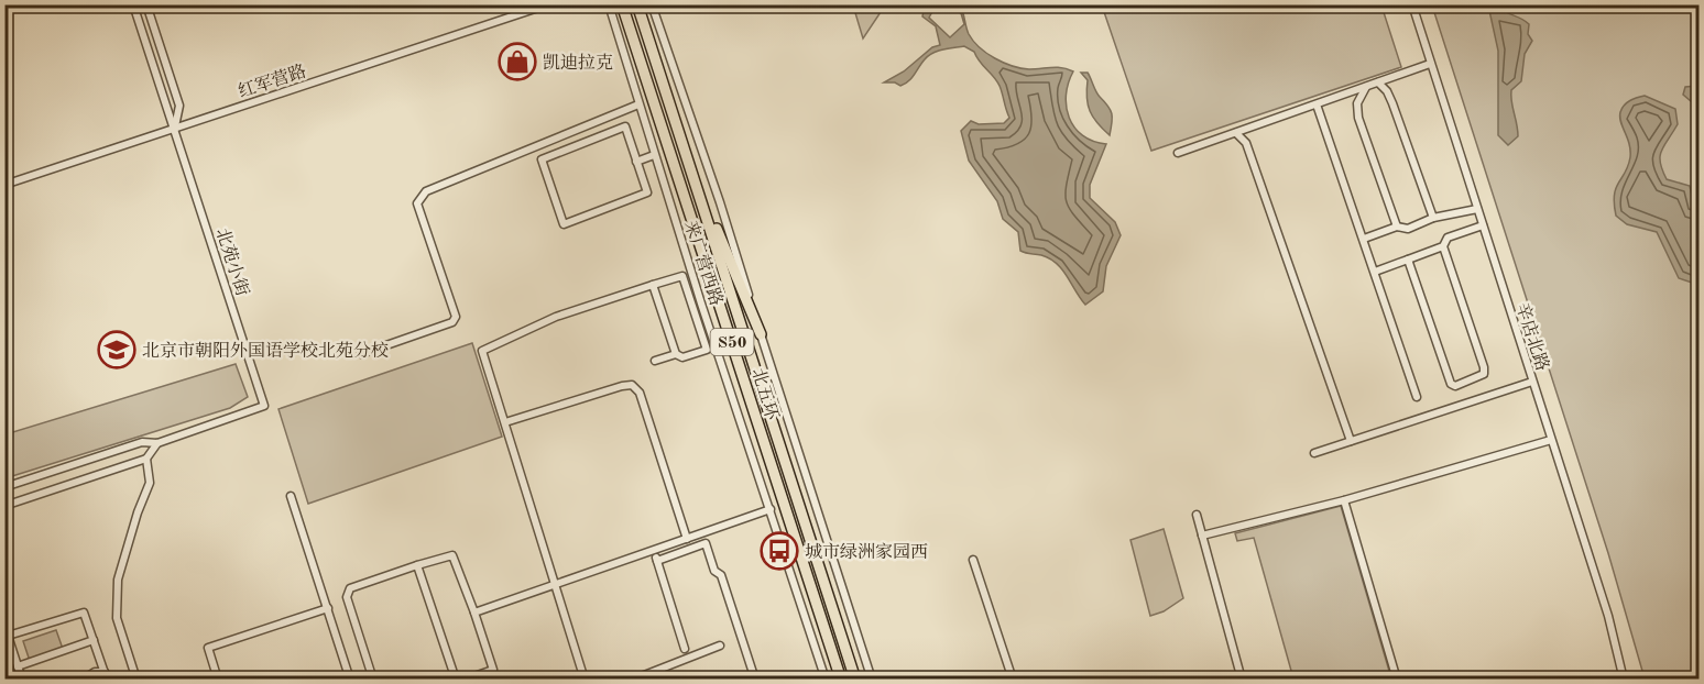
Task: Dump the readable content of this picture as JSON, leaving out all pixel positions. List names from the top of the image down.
{
  "streets": {
    "highway": ["S50", "北五环"],
    "street": [
      "红军营路",
      "北苑小街",
      "来广营西路",
      "辛店北路"
    ]
  },
  "crossings": [
    ["红军营路", "北苑小街"]
  ],
  "places": {
    "shop": ["凯迪拉克"],
    "school or university": ["北京市朝阳外国语学校北苑分校"],
    "bus stop": ["城市绿洲家园西"]
  }
}
